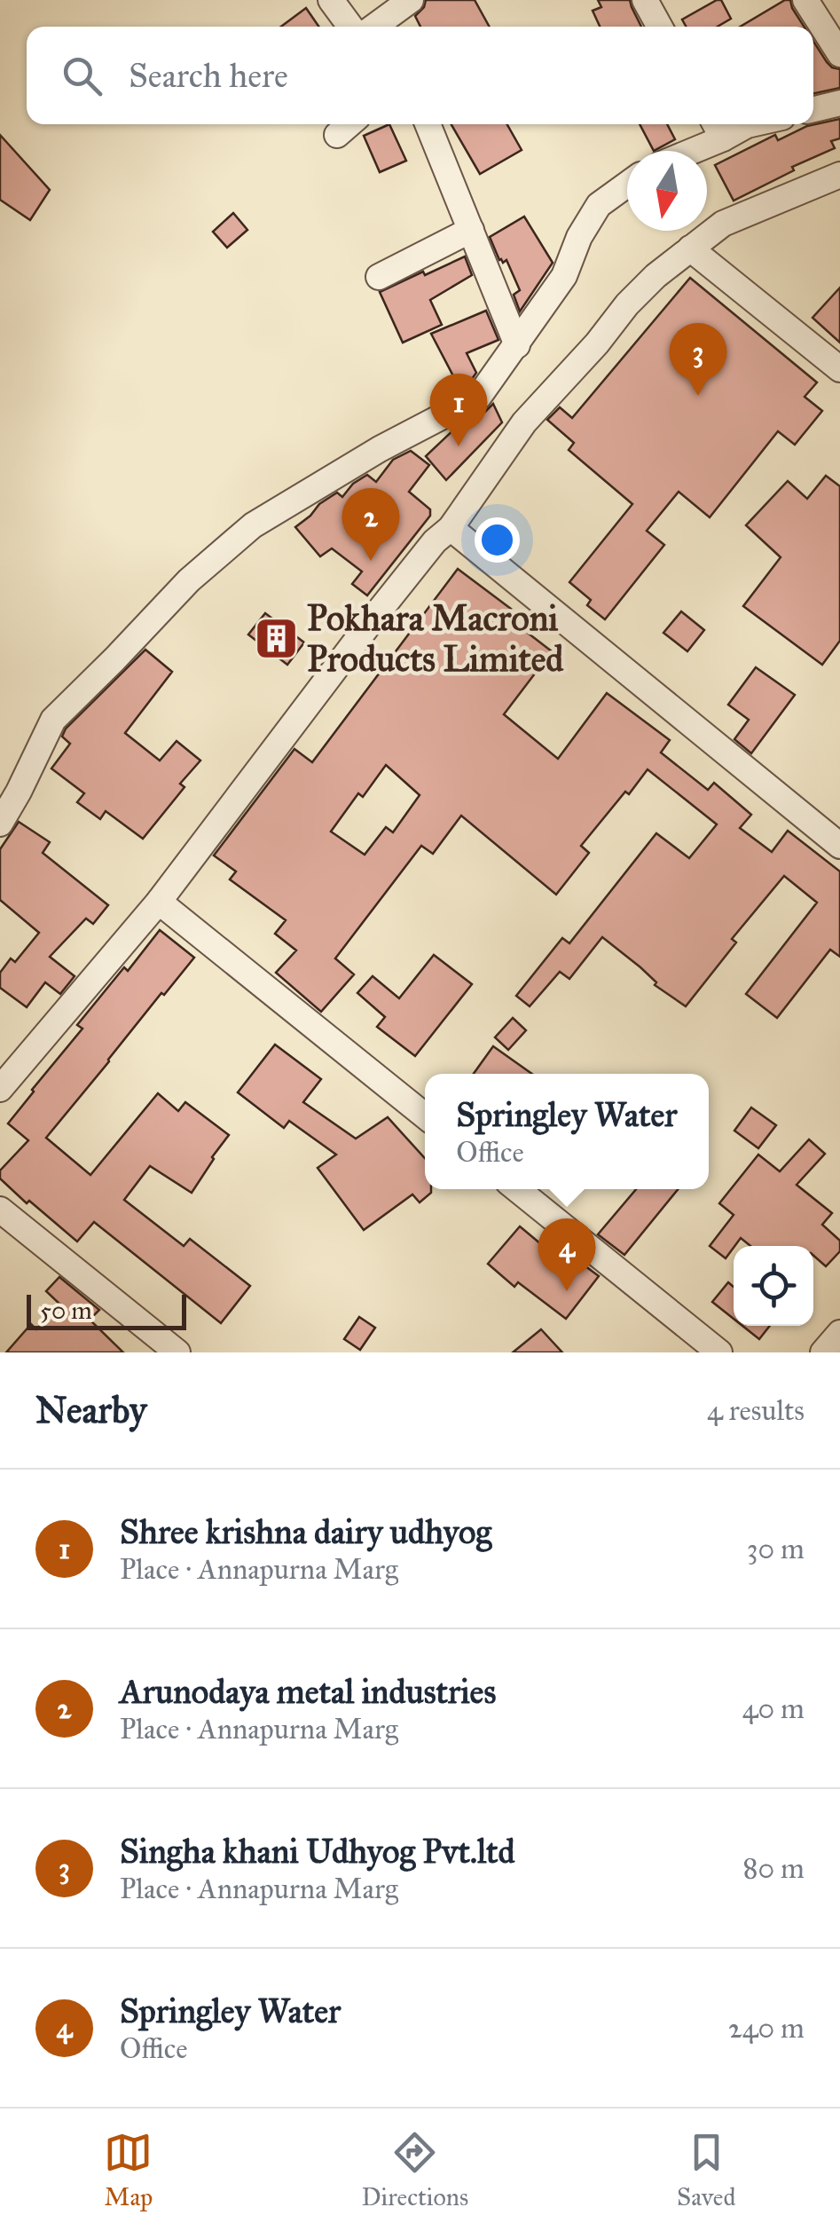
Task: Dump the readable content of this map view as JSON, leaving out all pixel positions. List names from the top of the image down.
{
  "places": {
    "building": ["Pokhara Macroni Products Limited"]
  },
  "scale_bar": "50 m",
  "north": "bottom",
  "page": {
    "search": "Search here",
    "pins": [
      "3",
      "1",
      "2",
      "4"
    ],
    "popup": ["Springley Water", "Office"],
    "scale": "50 m",
    "heading": ["Nearby", "4 results"],
    "list": [
      {
        "mark": "1",
        "name": "Shree krishna dairy udhyog",
        "note": "Place · Annapurna Marg",
        "value": "30 m"
      },
      {
        "mark": "2",
        "name": "Arunodaya metal industries",
        "note": "Place · Annapurna Marg",
        "value": "40 m"
      },
      {
        "mark": "3",
        "name": "Singha khani Udhyog Pvt.ltd",
        "note": "Place · Annapurna Marg",
        "value": "80 m"
      },
      {
        "mark": "4",
        "name": "Springley Water",
        "note": "Office",
        "value": "240 m"
      }
    ],
    "nav": ["Map", "Directions", "Saved"]
  }
}
